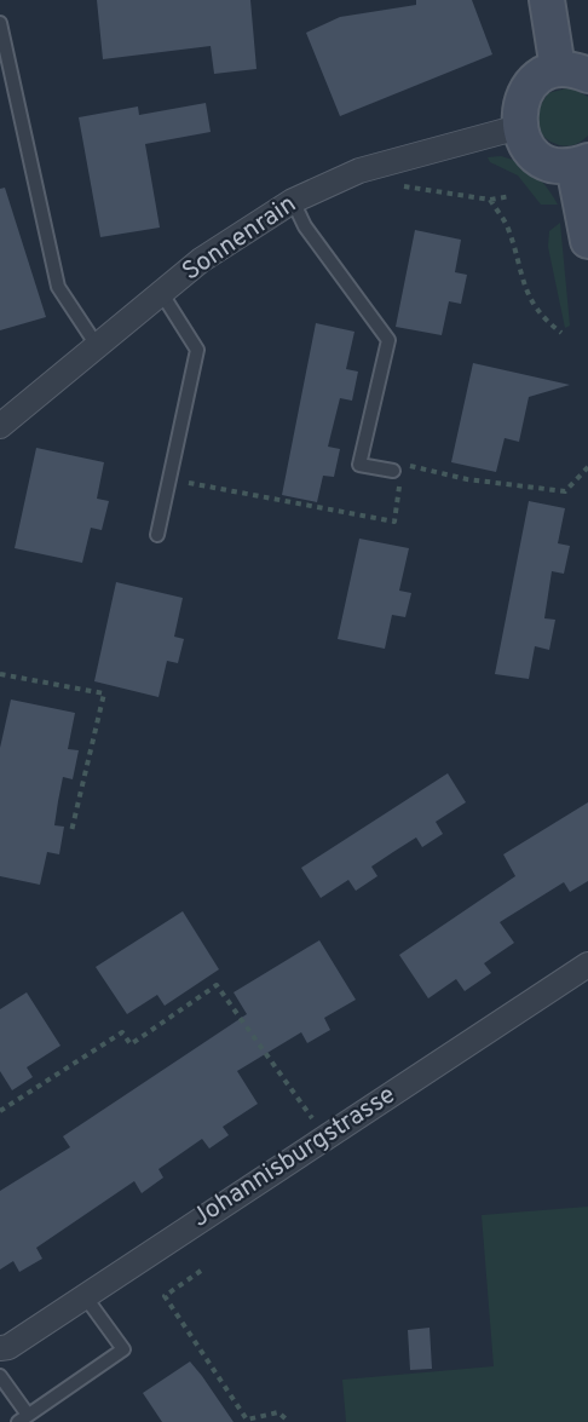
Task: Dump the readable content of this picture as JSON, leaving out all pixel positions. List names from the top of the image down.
{
  "streets": {
    "street": ["Sonnenrain", "Johannisburgstrasse"]
  }
}
